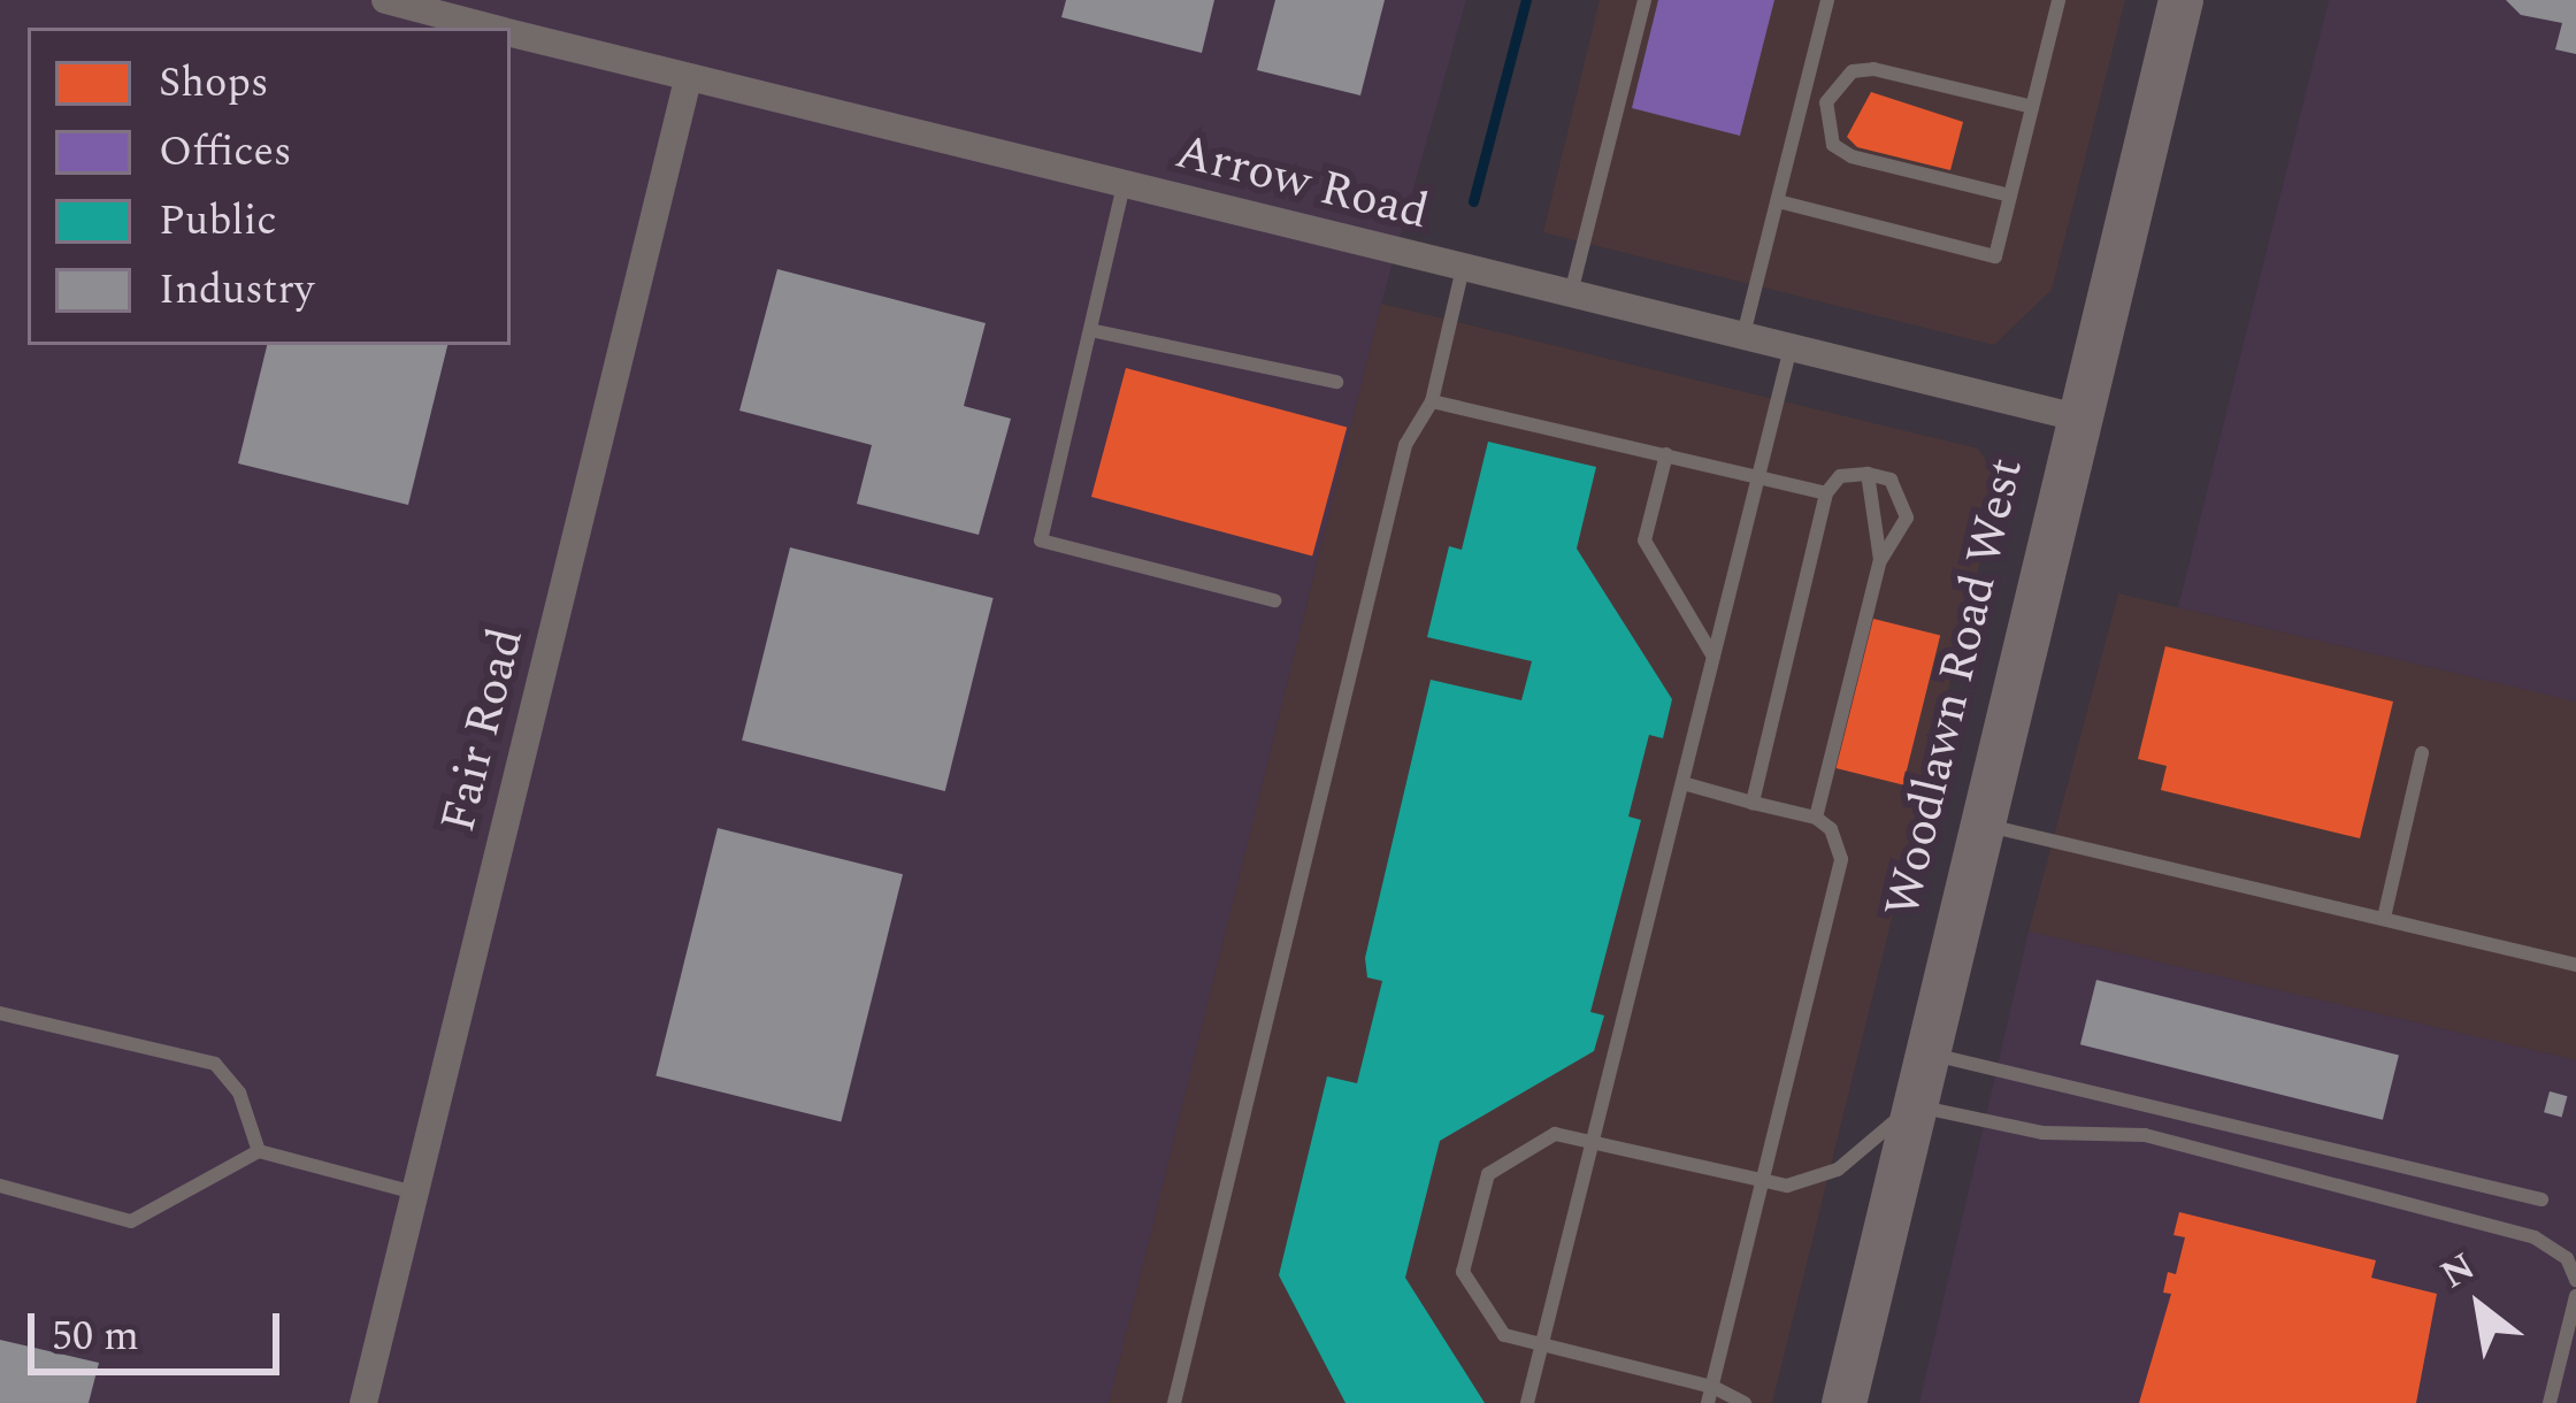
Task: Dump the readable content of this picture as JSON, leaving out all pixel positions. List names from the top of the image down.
{
  "streets": {
    "main road": ["Woodlawn Road West"],
    "street": ["Arrow Road", "Fair Road"]
  },
  "crossings": [
    ["Arrow Road", "Woodlawn Road West"],
    ["Arrow Road", "Fair Road"]
  ],
  "legend": [
    "Shops",
    "Offices",
    "Public",
    "Industry"
  ],
  "scale_bar": "50 m",
  "north": "top left"
}
